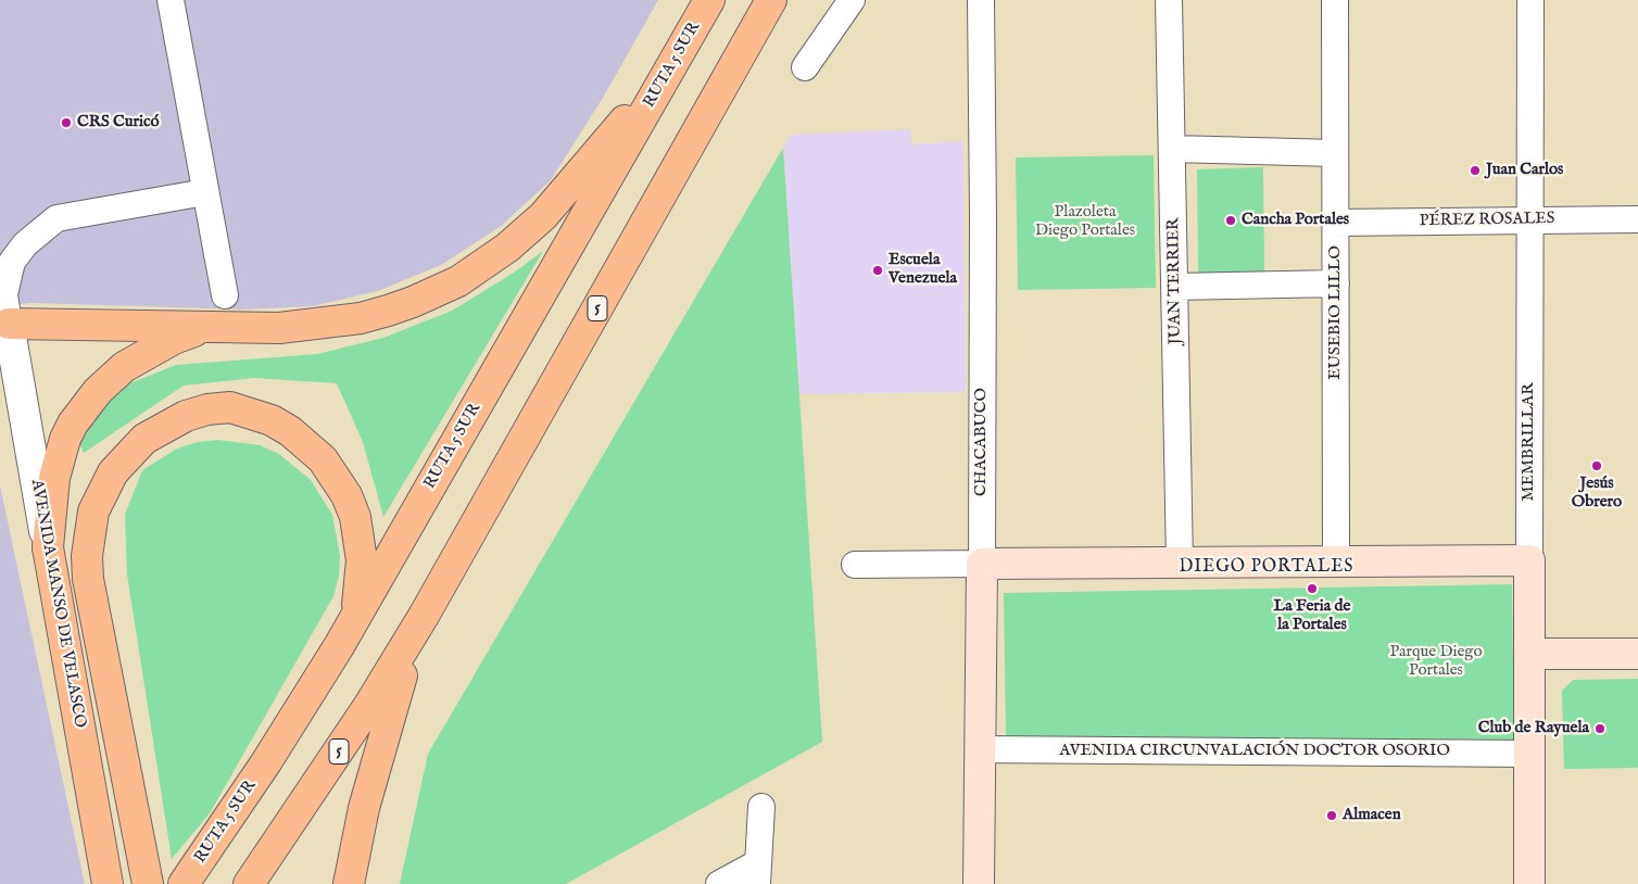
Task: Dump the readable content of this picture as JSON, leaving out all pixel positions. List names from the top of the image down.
{
  "streets": {
    "main road": [
      "RUTA 5 SUR",
      "5",
      "CHACABUCO",
      "MEMBRILLAR",
      "AVENIDA MANSO DE VELASCO"
    ],
    "street": [
      "PÉREZ ROSALES",
      "JUAN TERRIER",
      "EUSEBIO LILLO",
      "AVENIDA CIRCUNVALACIÓN DOCTOR OSORIO"
    ]
  },
  "crossings": [
    ["PÉREZ ROSALES", "EUSEBIO LILLO"],
    ["PÉREZ ROSALES", "MEMBRILLAR"],
    ["CHACABUCO", "AVENIDA CIRCUNVALACIÓN DOCTOR OSORIO"],
    ["MEMBRILLAR", "AVENIDA CIRCUNVALACIÓN DOCTOR OSORIO"]
  ],
  "districts": ["DIEGO PORTALES"],
  "parks": ["Plazoleta Diego Portales", "Parque Diego Portales"],
  "places": [
    "CRS Curicó",
    "Juan Carlos",
    "Cancha Portales",
    "Escuela Venezuela",
    "Jesús Obrero",
    "La Feria de la Portales",
    "Club de Rayuela",
    "Almacen"
  ]
}
